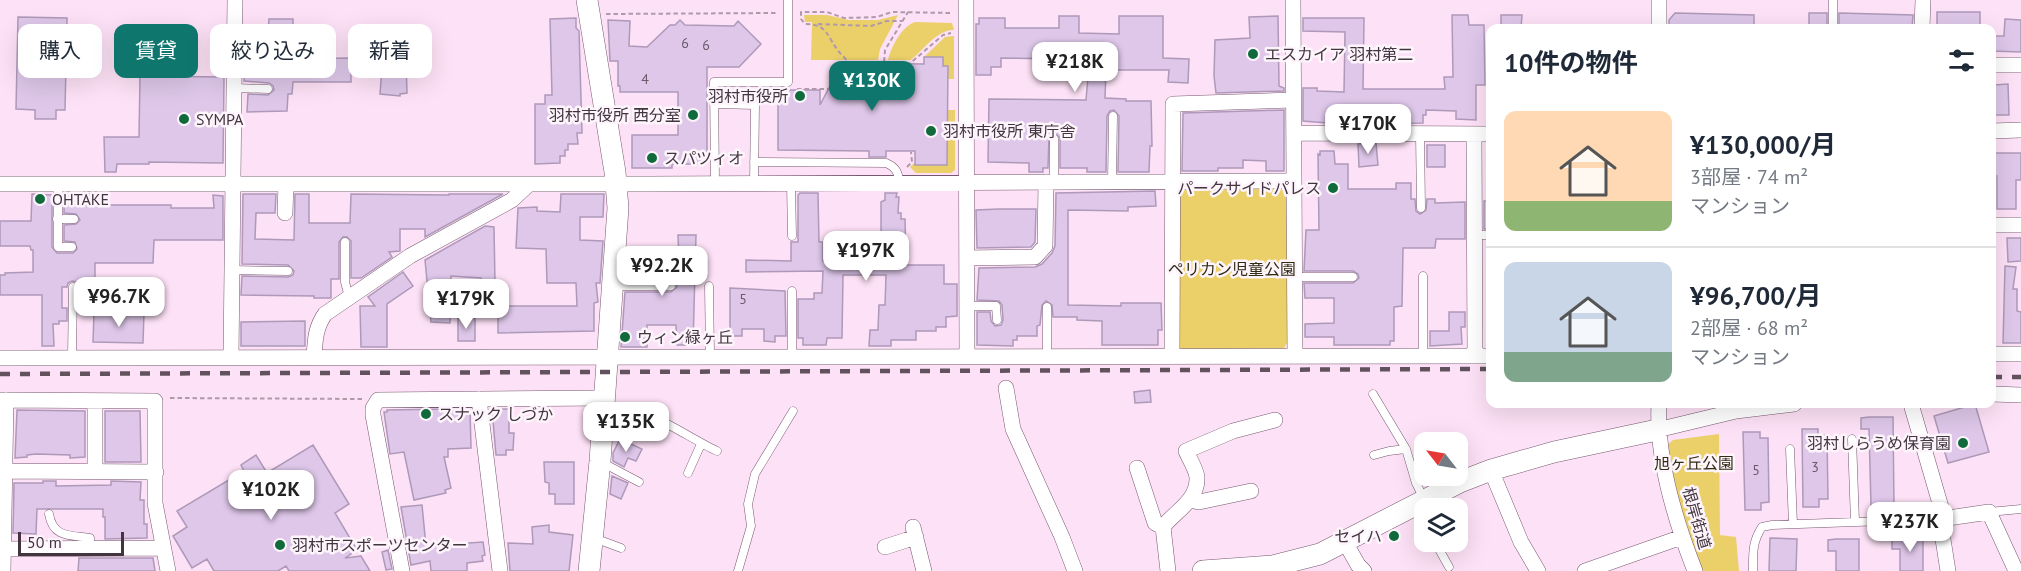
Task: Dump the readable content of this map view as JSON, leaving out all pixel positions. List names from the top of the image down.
{
  "streets": {
    "street": ["根岸街道"]
  },
  "parks": ["ペリカン児童公園", "旭ヶ丘公園"],
  "places": [
    "エスカイア 羽村第二",
    "羽村市役所",
    "羽村市役所 西分室",
    "SYMPA",
    "羽村市役所 東庁舎",
    "スパツィオ",
    "パークサイドパレス",
    "OHTAKE",
    "ウィン緑ヶ丘",
    "スナック しづか",
    "羽村しらうめ保育園",
    "セイハ",
    "羽村市スポーツセンター"
  ],
  "house_numbers": [
    "6",
    "6",
    "4",
    "5",
    "3",
    "5"
  ],
  "scale_bar": "50 m",
  "north": "top left",
  "page": {
    "chip": [
      "購入",
      "賃貸",
      "絞り込み",
      "新着"
    ],
    "heading": "10件の物件",
    "price": [
      "¥218K",
      "¥130K",
      "¥170K",
      "¥197K",
      "¥92.2K",
      "¥96.7K",
      "¥179K",
      "¥135K",
      "¥102K",
      "¥237K"
    ],
    "list": [
      {
        "name": "¥130,000/月",
        "note": "3部屋 · 74 m² · マンション"
      },
      {
        "name": "¥96,700/月",
        "note": "2部屋 · 68 m² · マンション"
      }
    ],
    "scale": "50 m"
  }
}
